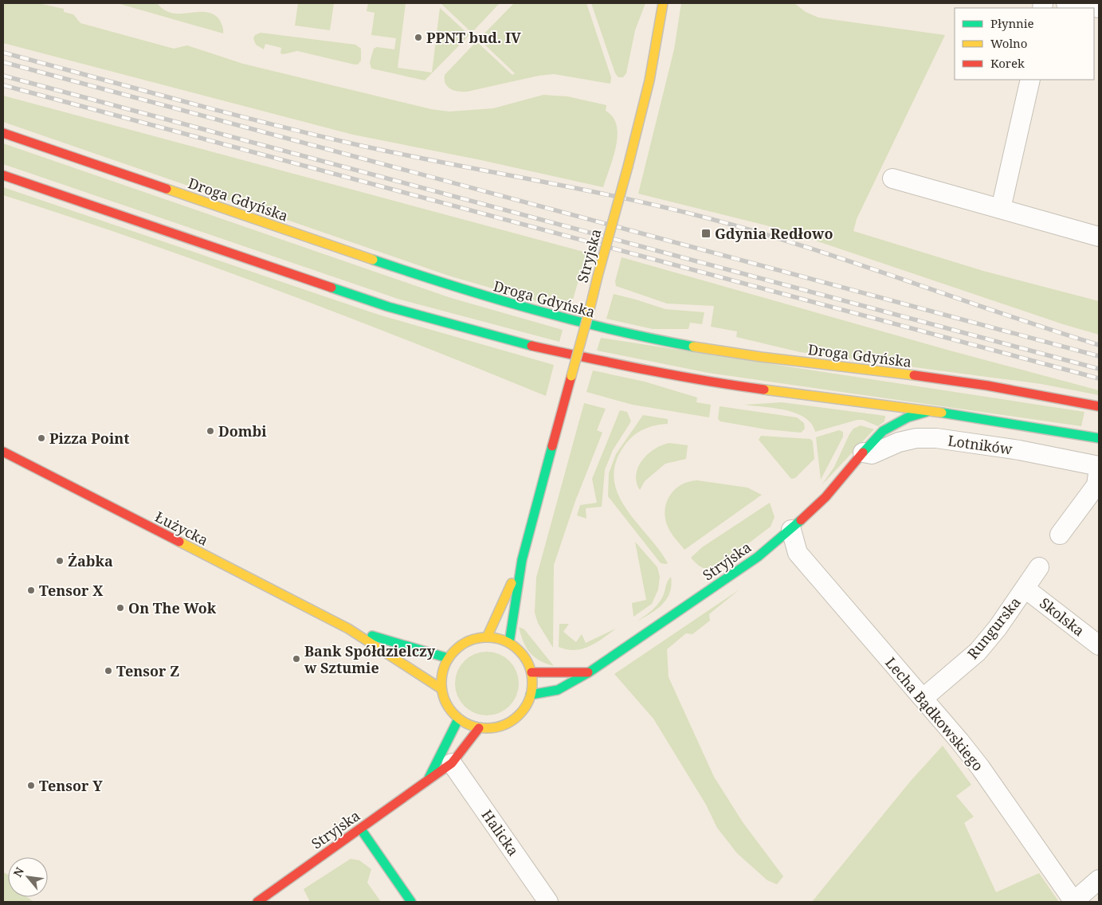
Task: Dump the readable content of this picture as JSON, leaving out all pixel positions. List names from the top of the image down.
{
  "streets": {
    "main road": ["Droga Gdyńska", "Stryjska", "Łużycka"],
    "street": [
      "Lotników",
      "Skolska",
      "Rungurska",
      "Lecha Bądkowskiego",
      "Halicka"
    ]
  },
  "crossings": [
    ["Stryjska", "Lotników"],
    ["Stryjska", "Łużycka"],
    ["Stryjska", "Lecha Bądkowskiego"],
    ["Stryjska", "Halicka"],
    ["Skolska", "Rungurska"],
    ["Rungurska", "Lecha Bądkowskiego"]
  ],
  "places": {
    "other": [
      "PPNT bud. IV",
      "Dombi",
      "Pizza Point",
      "Żabka",
      "Tensor X",
      "On The Wok",
      "Bank Spółdzielczy w Sztumie",
      "Tensor Z",
      "Tensor Y"
    ],
    "transit": ["Gdynia Redłowo"]
  },
  "legend": ["Płynnie", "Wolno", "Korek"],
  "north": "top left"
}
